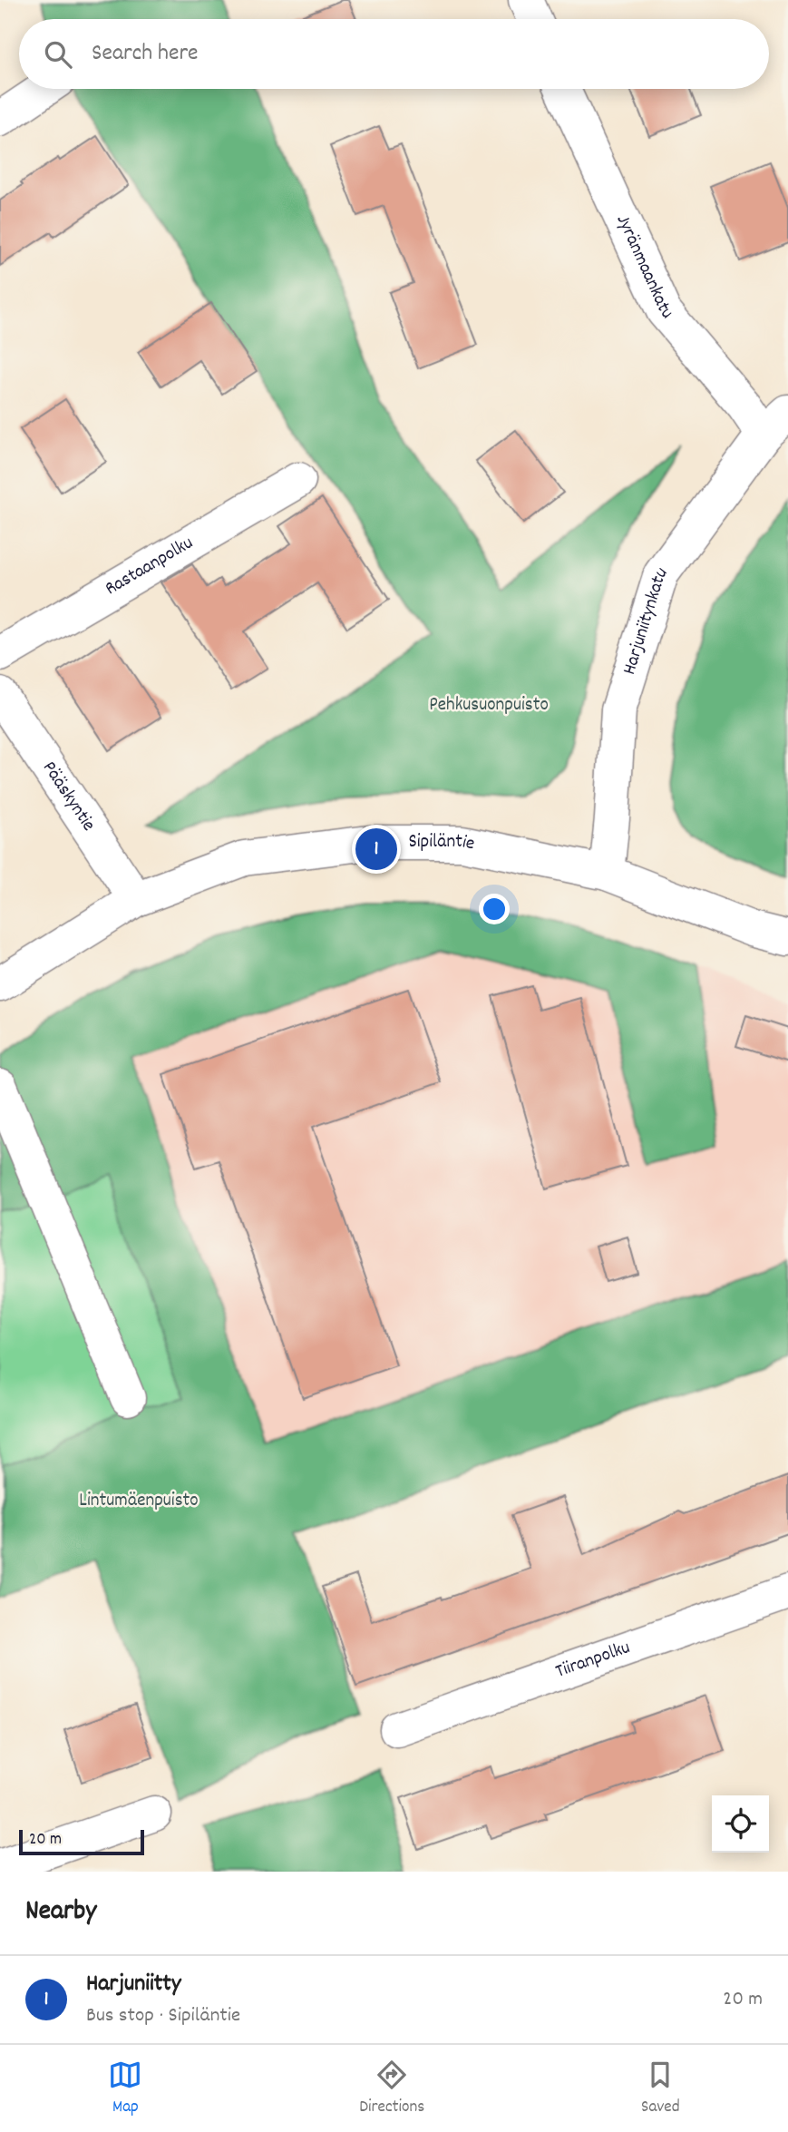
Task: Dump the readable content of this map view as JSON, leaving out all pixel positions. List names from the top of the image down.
{
  "streets": {
    "street": [
      "Jyränmaankatu",
      "Rastaanpolku",
      "Harjuniitynkatu",
      "Pääskyntie",
      "Sipiläntie",
      "Tiiranpolku"
    ]
  },
  "crossings": [
    ["Jyränmaankatu", "Harjuniitynkatu"],
    ["Harjuniitynkatu", "Sipiläntie"],
    ["Pääskyntie", "Sipiläntie"]
  ],
  "parks": ["Pehkusuonpuisto", "Lintumäenpuisto"],
  "scale_bar": "20 m",
  "page": {
    "search": "Search here",
    "pins": "1",
    "scale": "20 m",
    "heading": "Nearby",
    "list": [
      {
        "mark": "1",
        "name": "Harjuniitty",
        "note": "Bus stop · Sipiläntie",
        "value": "20 m"
      }
    ],
    "nav": ["Map", "Directions", "Saved"]
  }
}
